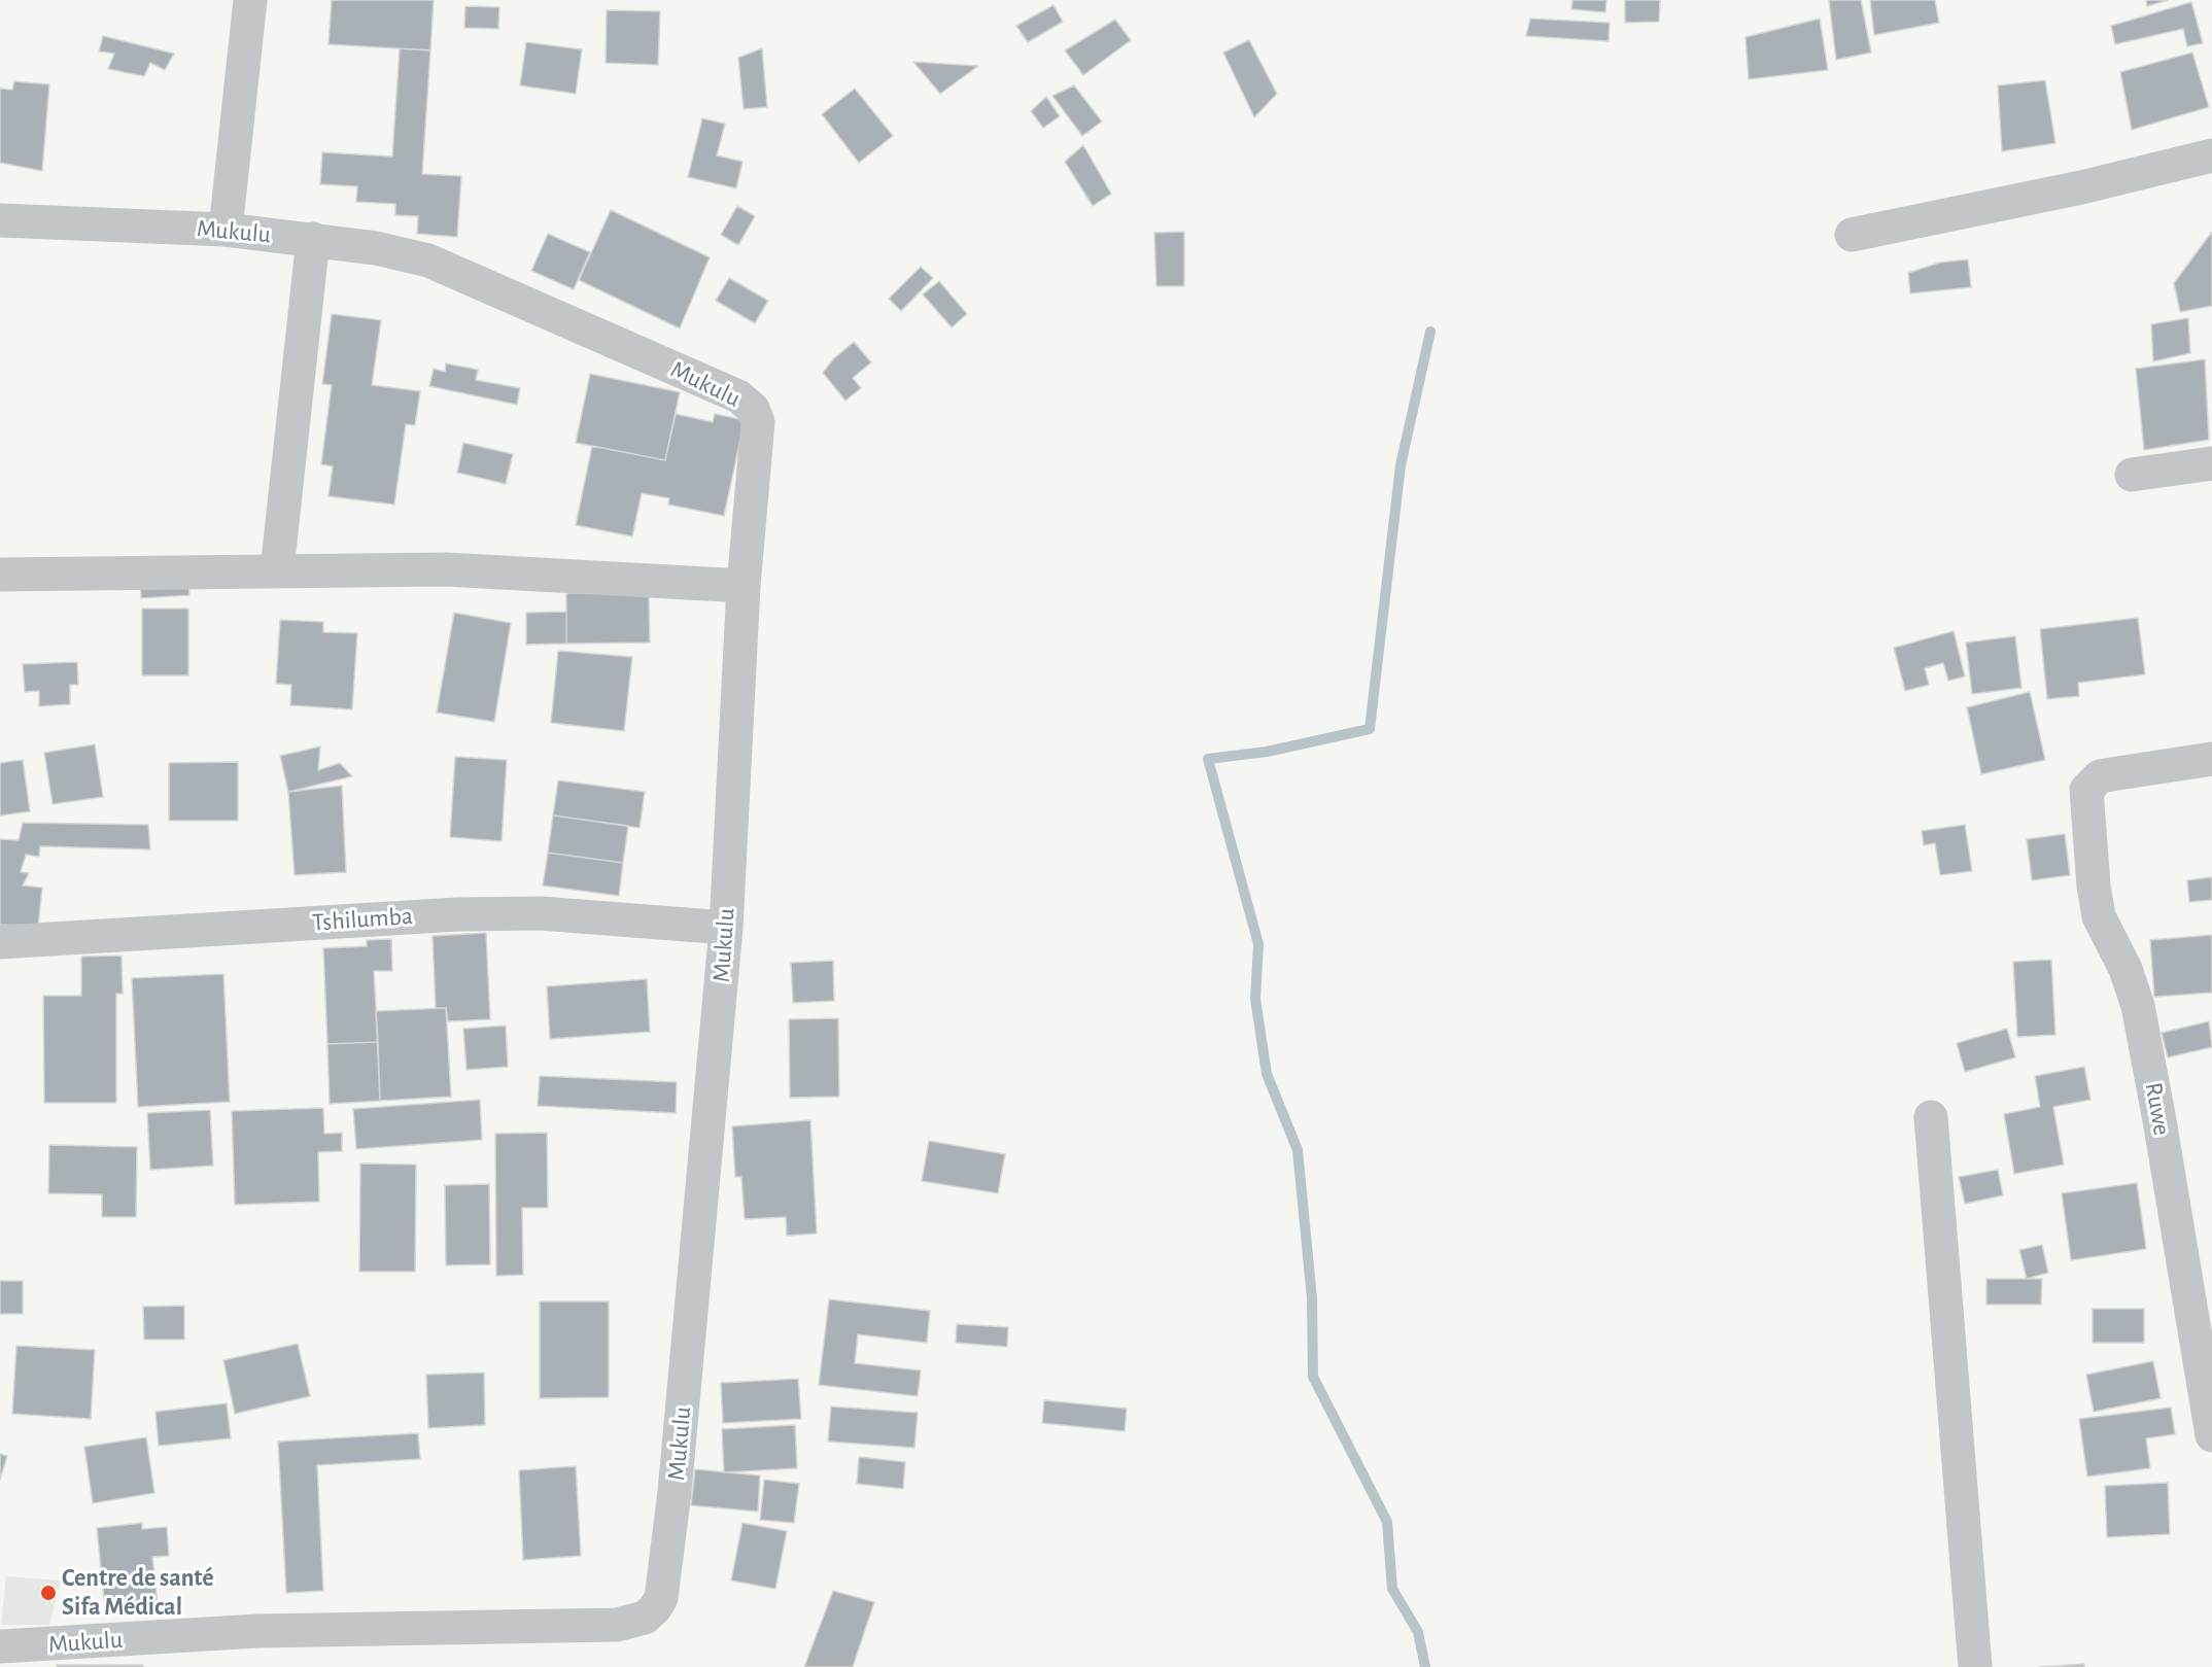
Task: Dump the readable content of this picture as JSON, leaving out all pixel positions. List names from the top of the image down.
{
  "streets": {
    "street": ["Mukulu", "Tshilumba", "Ruwe"]
  },
  "crossings": [
    ["Mukulu", "Tshilumba"]
  ],
  "places": ["Centre de santé Sifa Médical"]
}
